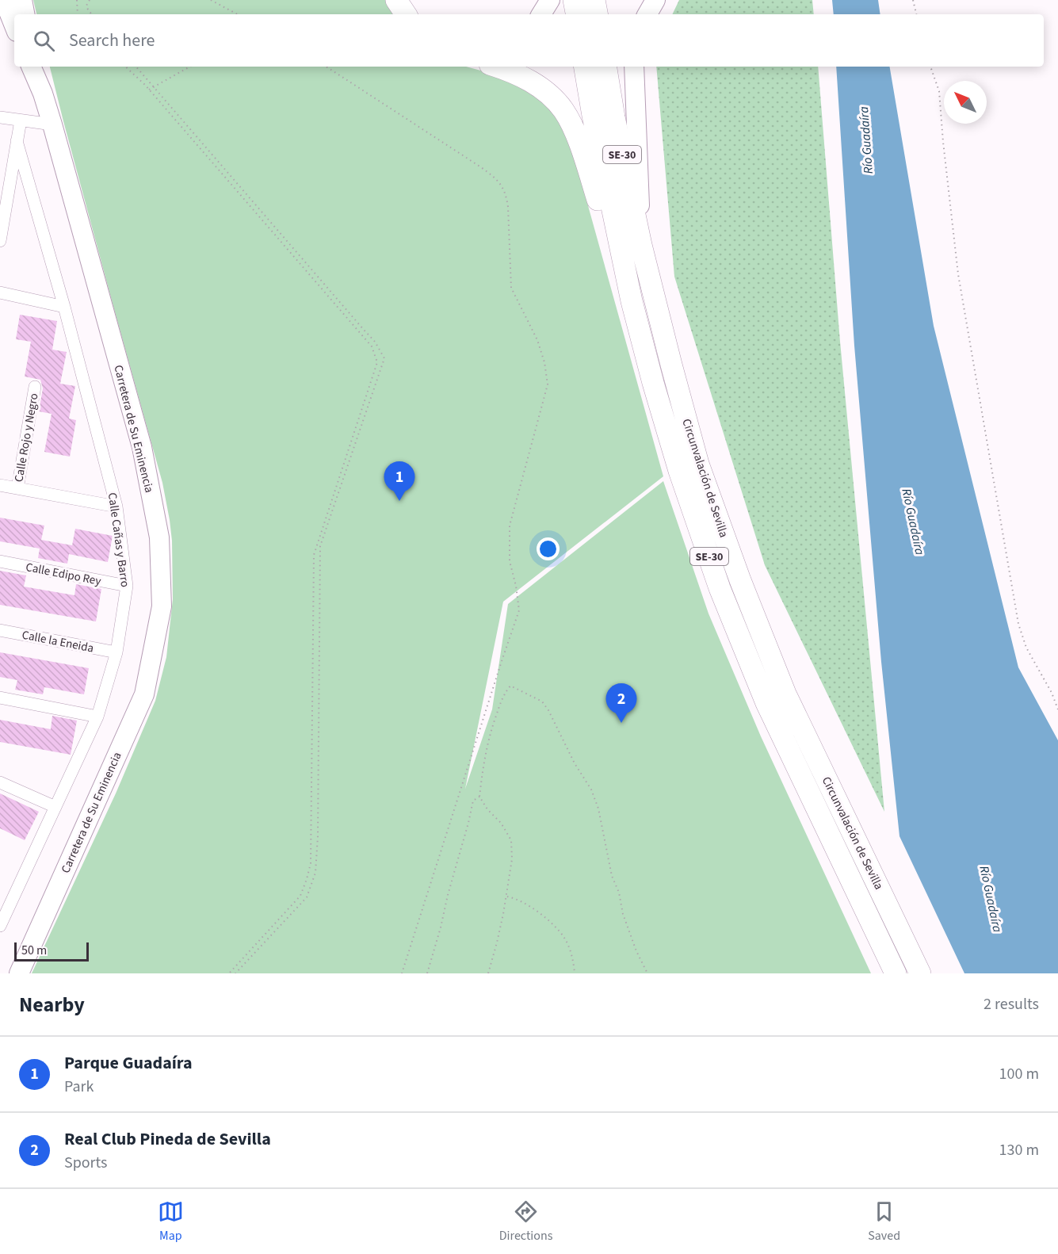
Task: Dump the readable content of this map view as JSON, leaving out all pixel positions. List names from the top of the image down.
{
  "streets": {
    "highway": ["SE-30", "Circunvalación de Sevilla"],
    "main road": ["Carretera de Su Eminencia"],
    "street": [
      "Calle Rojo y Negro",
      "Calle Cañas y Barro",
      "Calle Edipo Rey",
      "Calle la Eneida"
    ]
  },
  "crossings": [
    ["Calle Cañas y Barro", "Calle Edipo Rey"],
    ["Calle Cañas y Barro", "Calle la Eneida"]
  ],
  "water": ["Río Guadaíra"],
  "scale_bar": "50 m",
  "north": "top left",
  "page": {
    "search": "Search here",
    "pins": ["1", "2"],
    "scale": "50 m",
    "heading": ["Nearby", "2 results"],
    "list": [
      {
        "mark": "1",
        "name": "Parque Guadaíra",
        "note": "Park",
        "value": "100 m"
      },
      {
        "mark": "2",
        "name": "Real Club Pineda de Sevilla",
        "note": "Sports",
        "value": "130 m"
      }
    ],
    "nav": ["Map", "Directions", "Saved"]
  }
}
